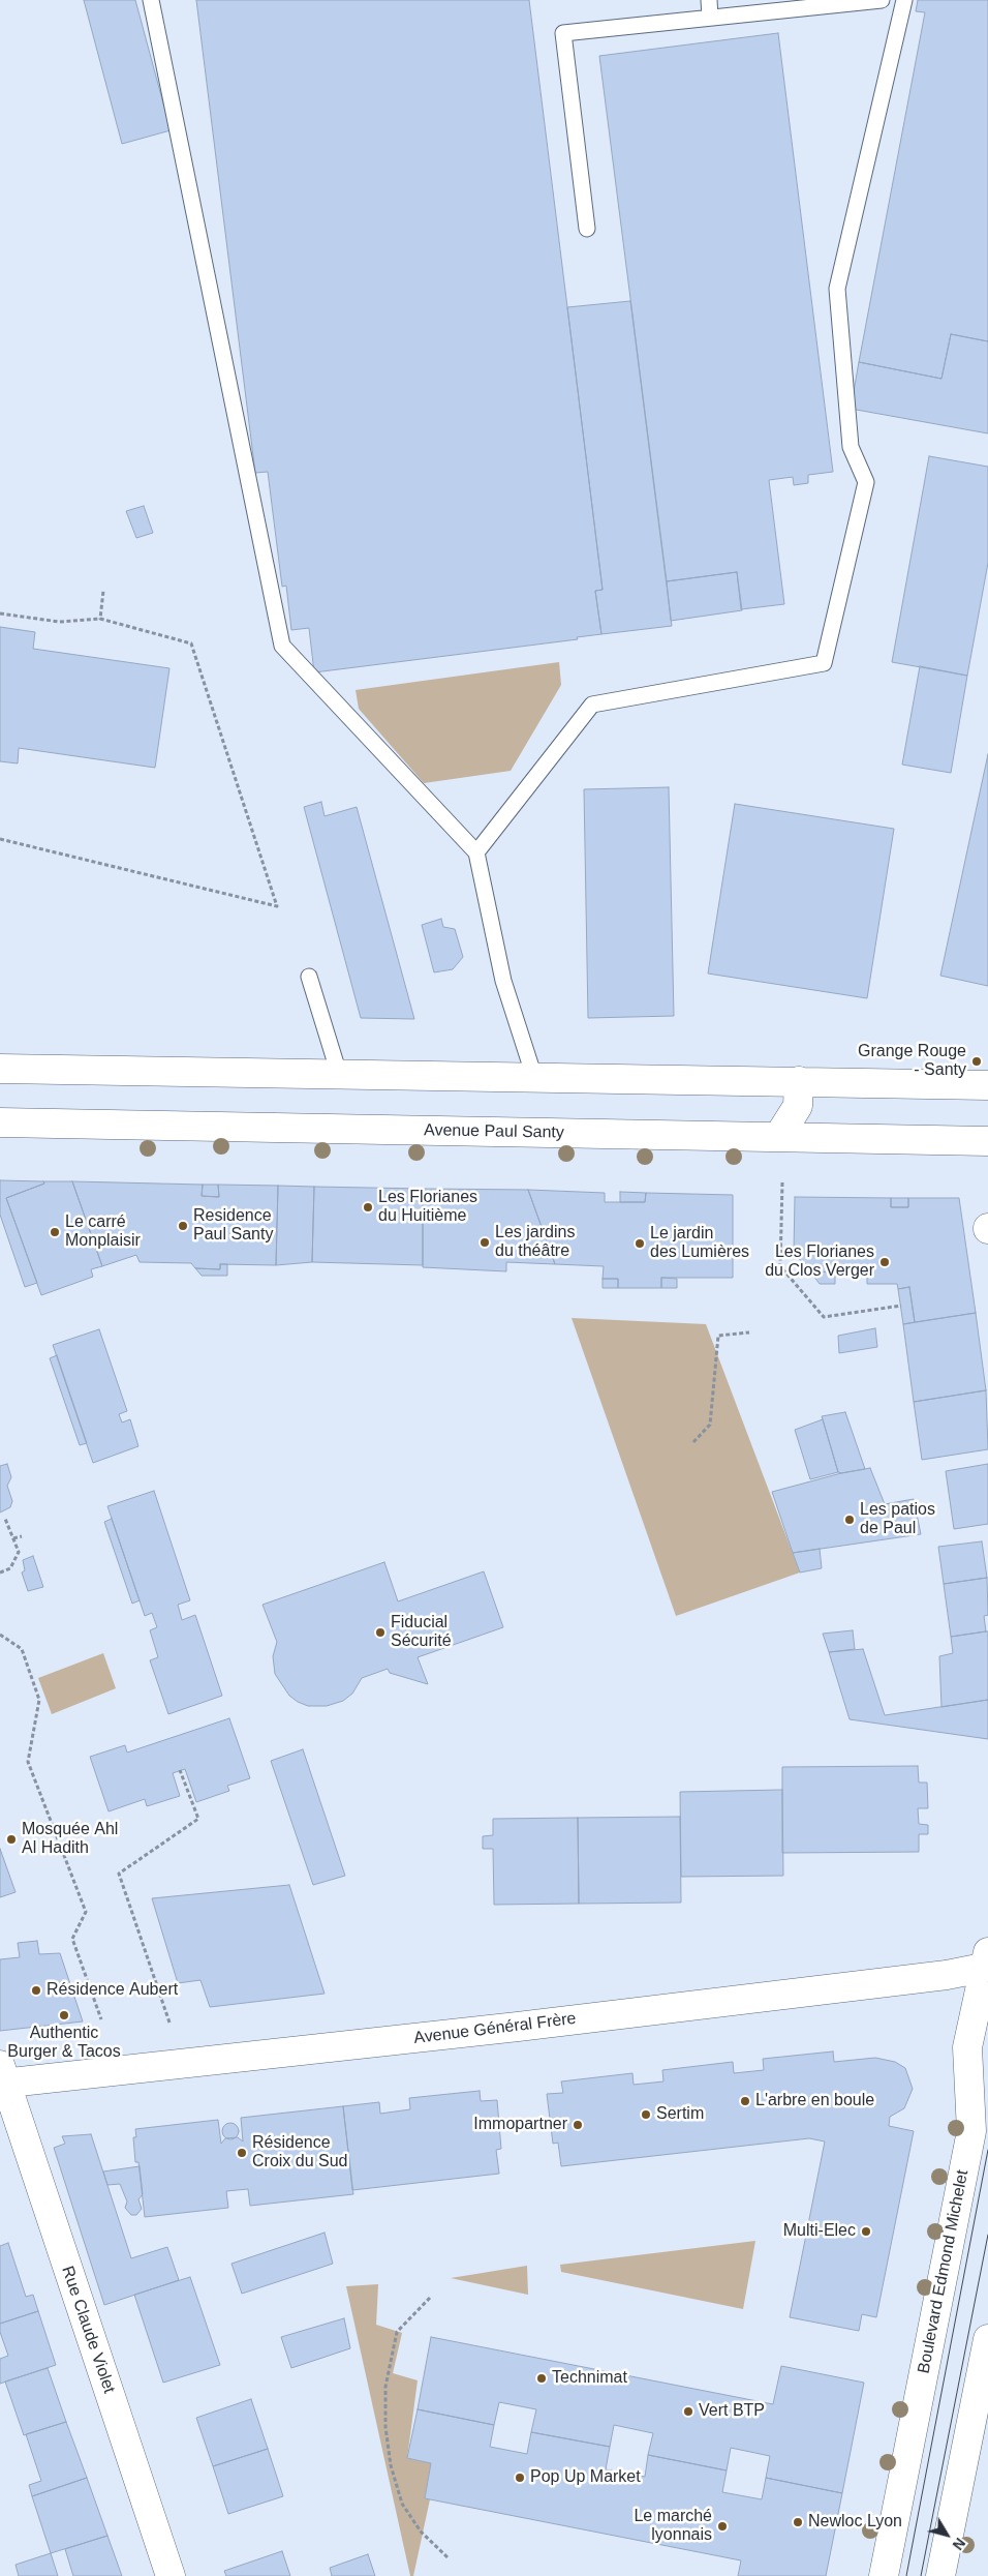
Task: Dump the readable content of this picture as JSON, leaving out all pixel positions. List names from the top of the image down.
{
  "streets": {
    "street": [
      "Avenue Paul Santy",
      "Avenue Général Frère",
      "Boulevard Edmond Michelet",
      "Rue Claude Violet"
    ]
  },
  "crossings": [
    ["Avenue Général Frère", "Boulevard Edmond Michelet"],
    ["Avenue Général Frère", "Rue Claude Violet"]
  ],
  "places": [
    "Grange Rouge - Santy",
    "Les Florianes du Huitième",
    "Residence Paul Santy",
    "Le carré Monplaisir",
    "Les jardins du théâtre",
    "Le jardin des Lumières",
    "Les Florianes du Clos Verger",
    "Les patios de Paul",
    "Fiducial Sécurité",
    "Mosquée Ahl Al Hadith",
    "Résidence Aubert",
    "Authentic Burger & Tacos",
    "L'arbre en boule",
    "Sertim",
    "Immopartner",
    "Résidence Croix du Sud",
    "Multi-Elec",
    "Technimat",
    "Vert BTP",
    "Pop Up Market",
    "Newloc Lyon",
    "Le marché lyonnais"
  ],
  "north": "bottom right"
}
